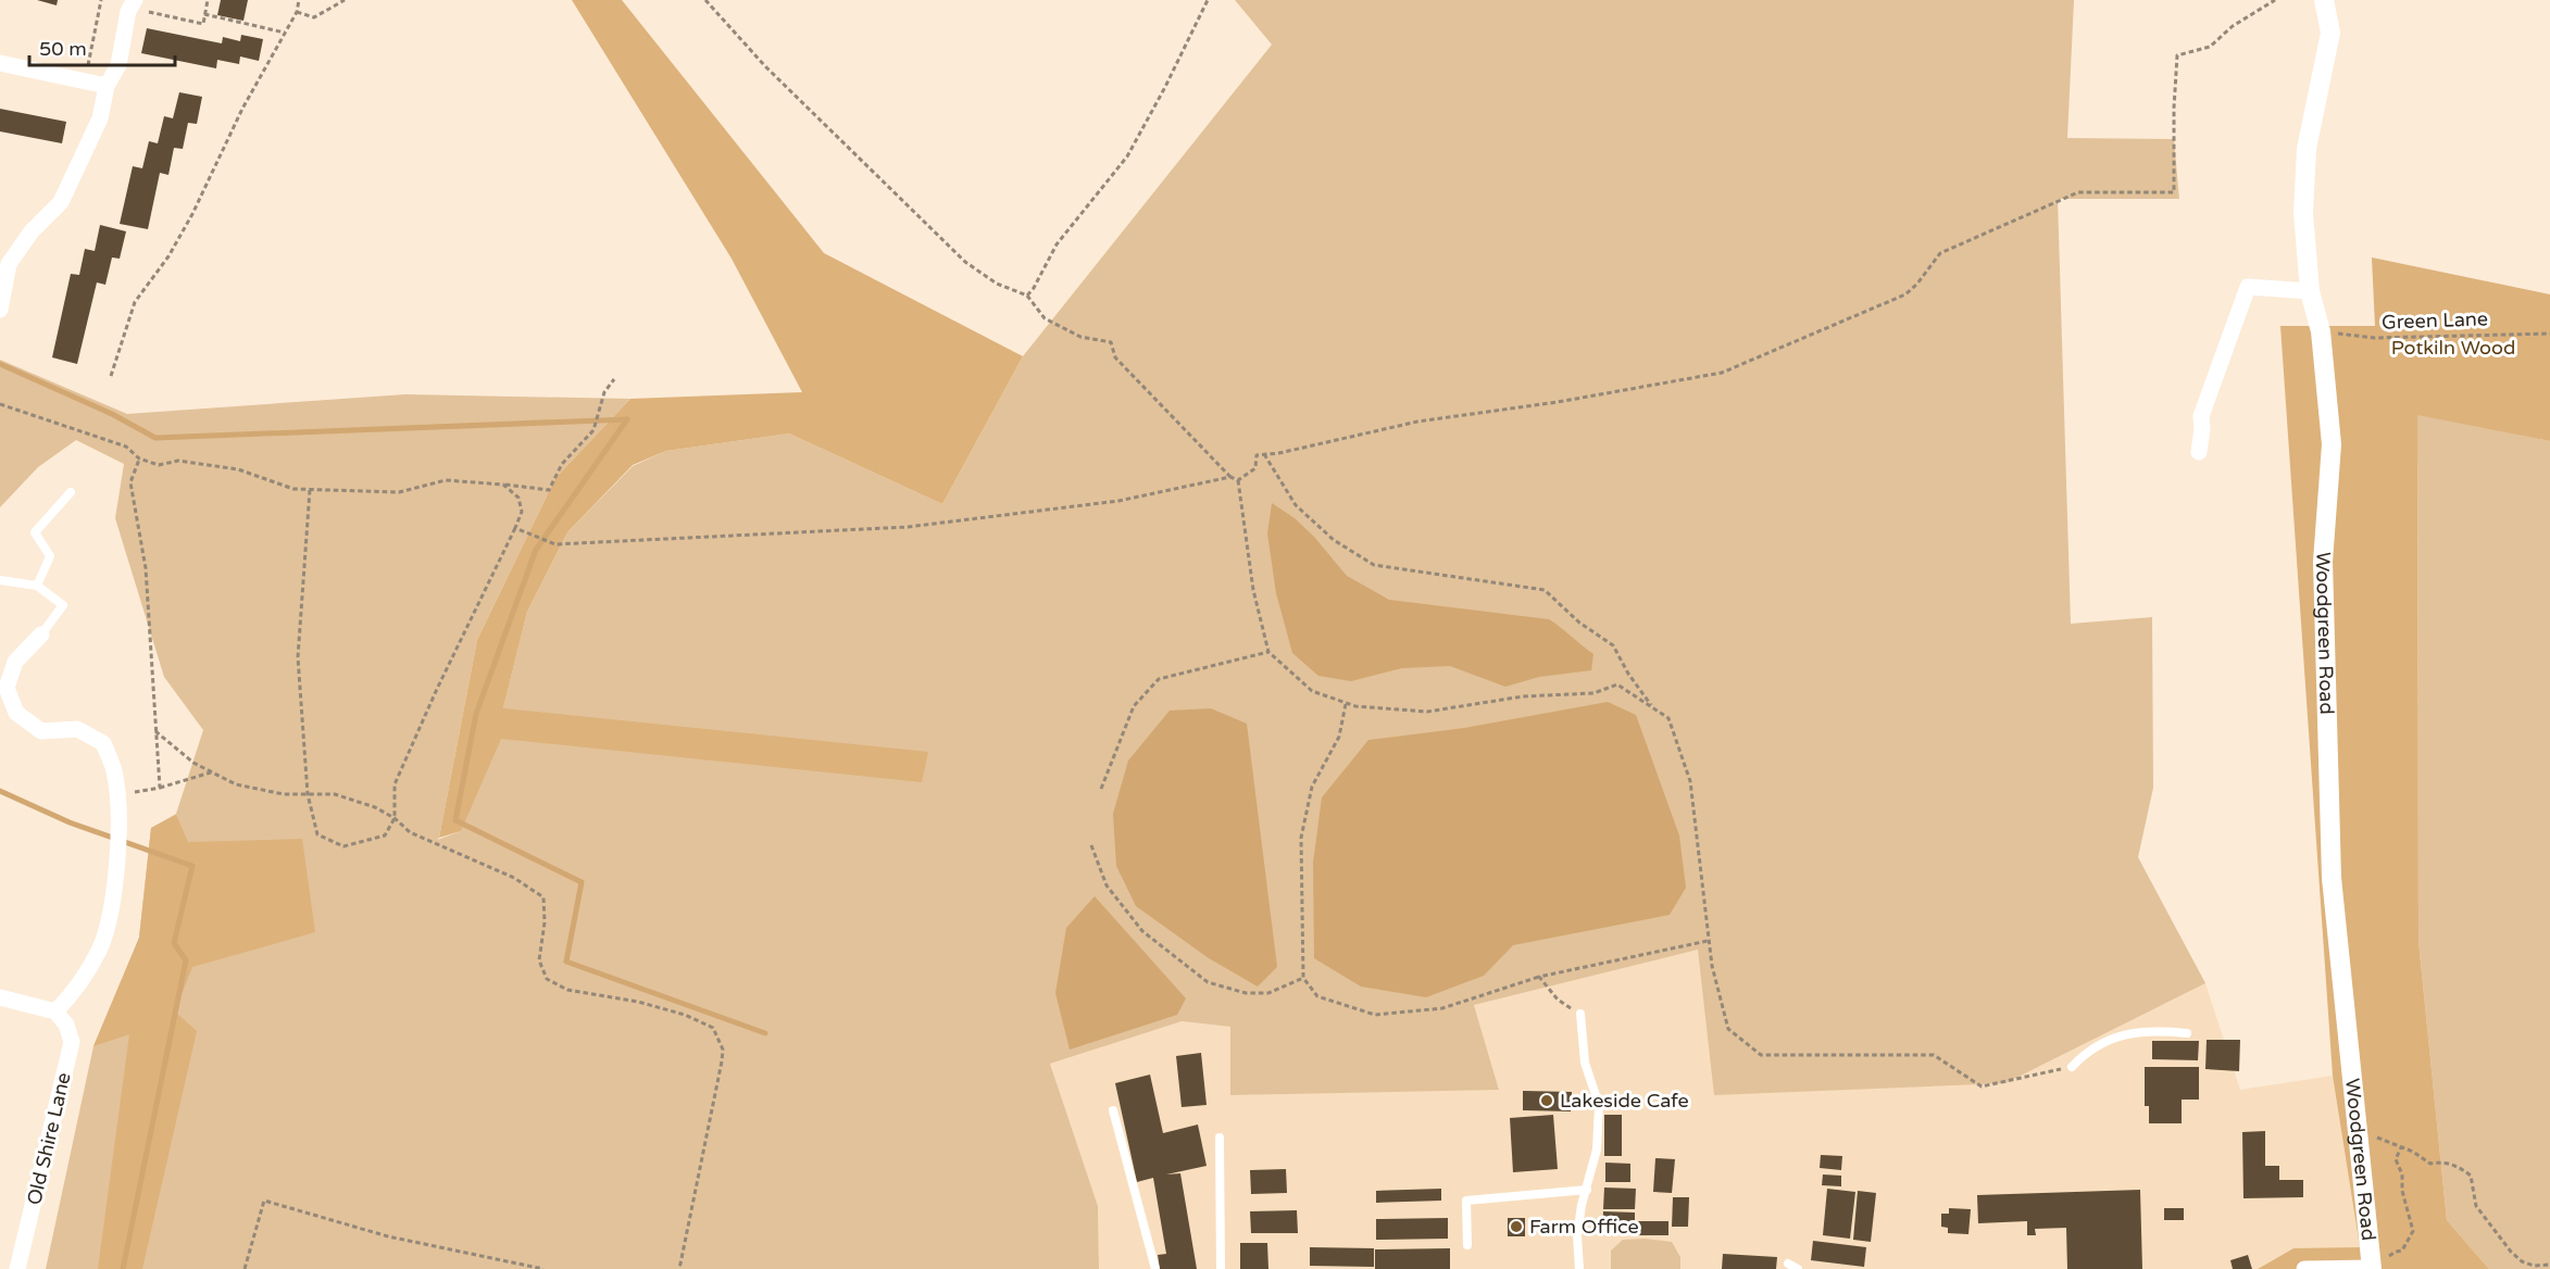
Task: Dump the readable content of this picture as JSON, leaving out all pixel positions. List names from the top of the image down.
{
  "streets": {
    "street": ["Woodgreen Road", "Old Shire Lane"],
    "path": ["Green Lane"]
  },
  "crossings": [
    ["Green Lane", "Woodgreen Road"]
  ],
  "parks": ["Potkiln Wood"],
  "places": ["Lakeside Cafe", "Farm Office"],
  "scale_bar": "50 m"
}
